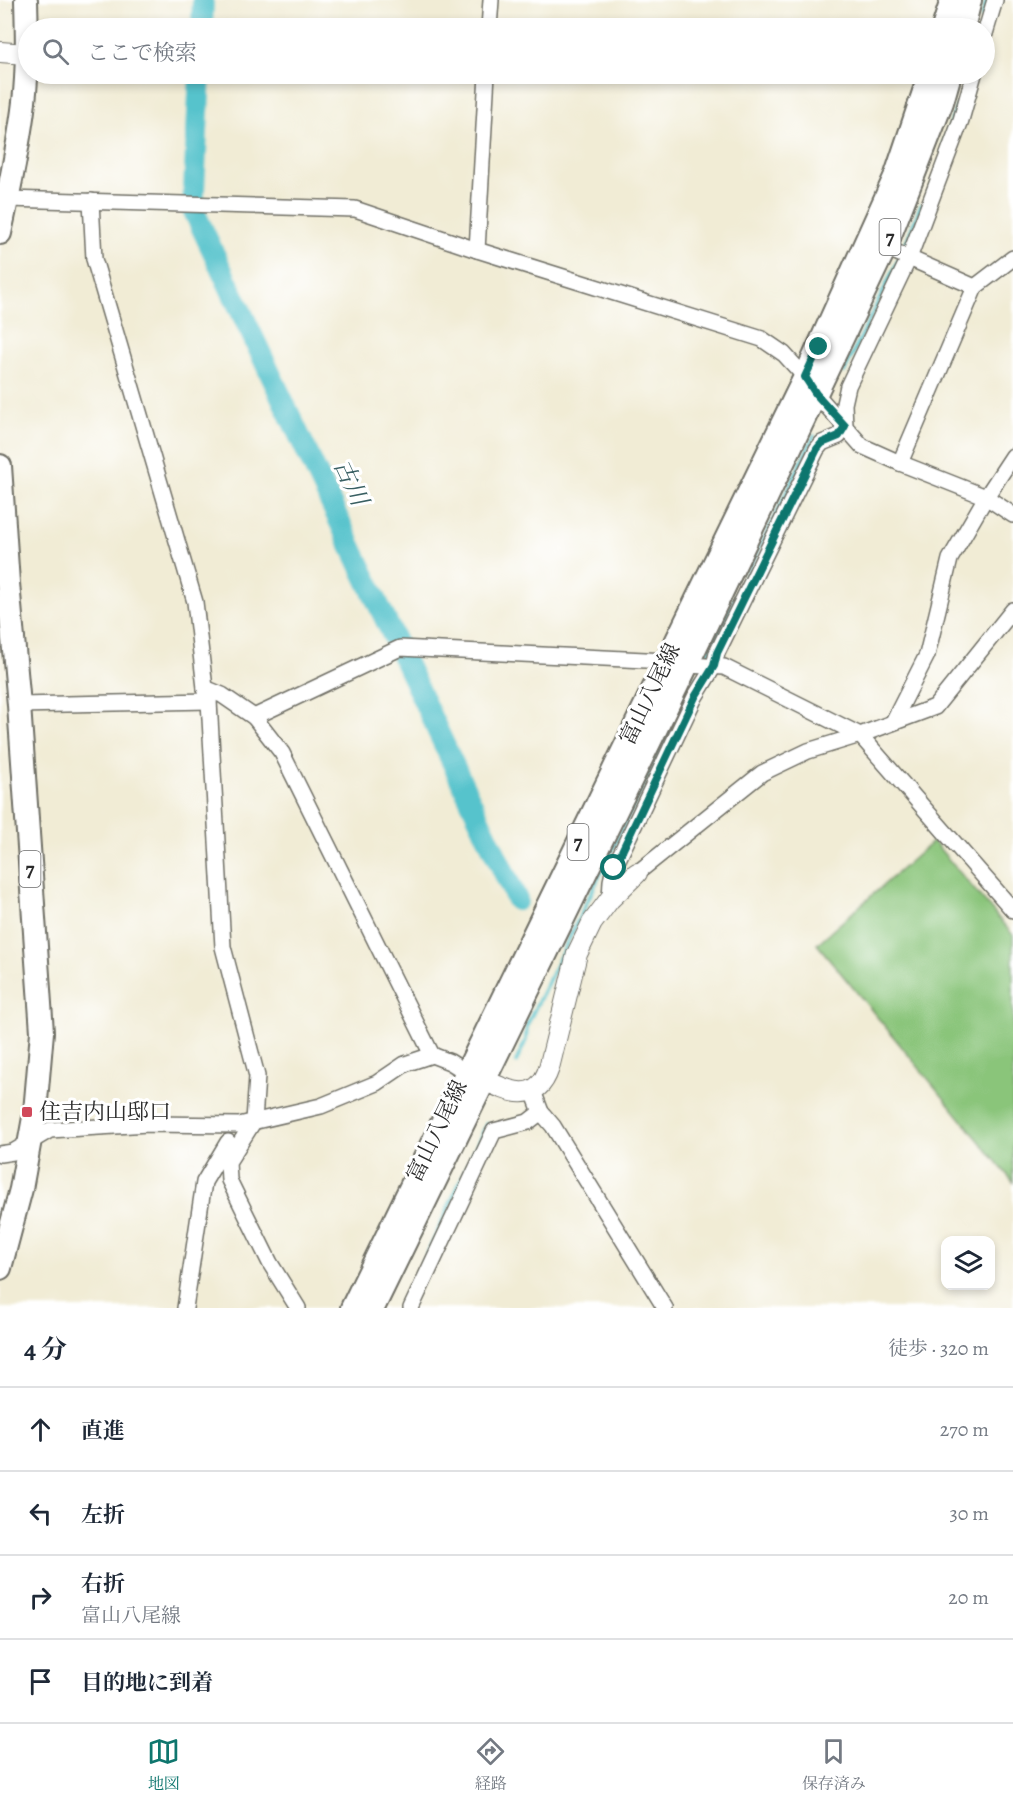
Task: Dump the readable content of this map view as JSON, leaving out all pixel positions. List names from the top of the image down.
{
  "streets": {
    "main road": ["7", "富山八尾線"]
  },
  "water": ["古川"],
  "places": {
    "transit": ["住吉内山邸口"]
  },
  "page": {
    "search": "ここで検索",
    "heading": ["4 分", "徒歩 · 320 m"],
    "list": [
      ["直進", "270 m"],
      ["左折", "30 m"],
      ["右折", "富山八尾線", "20 m"],
      "目的地に到着"
    ],
    "nav": ["地図", "経路", "保存済み"]
  }
}
